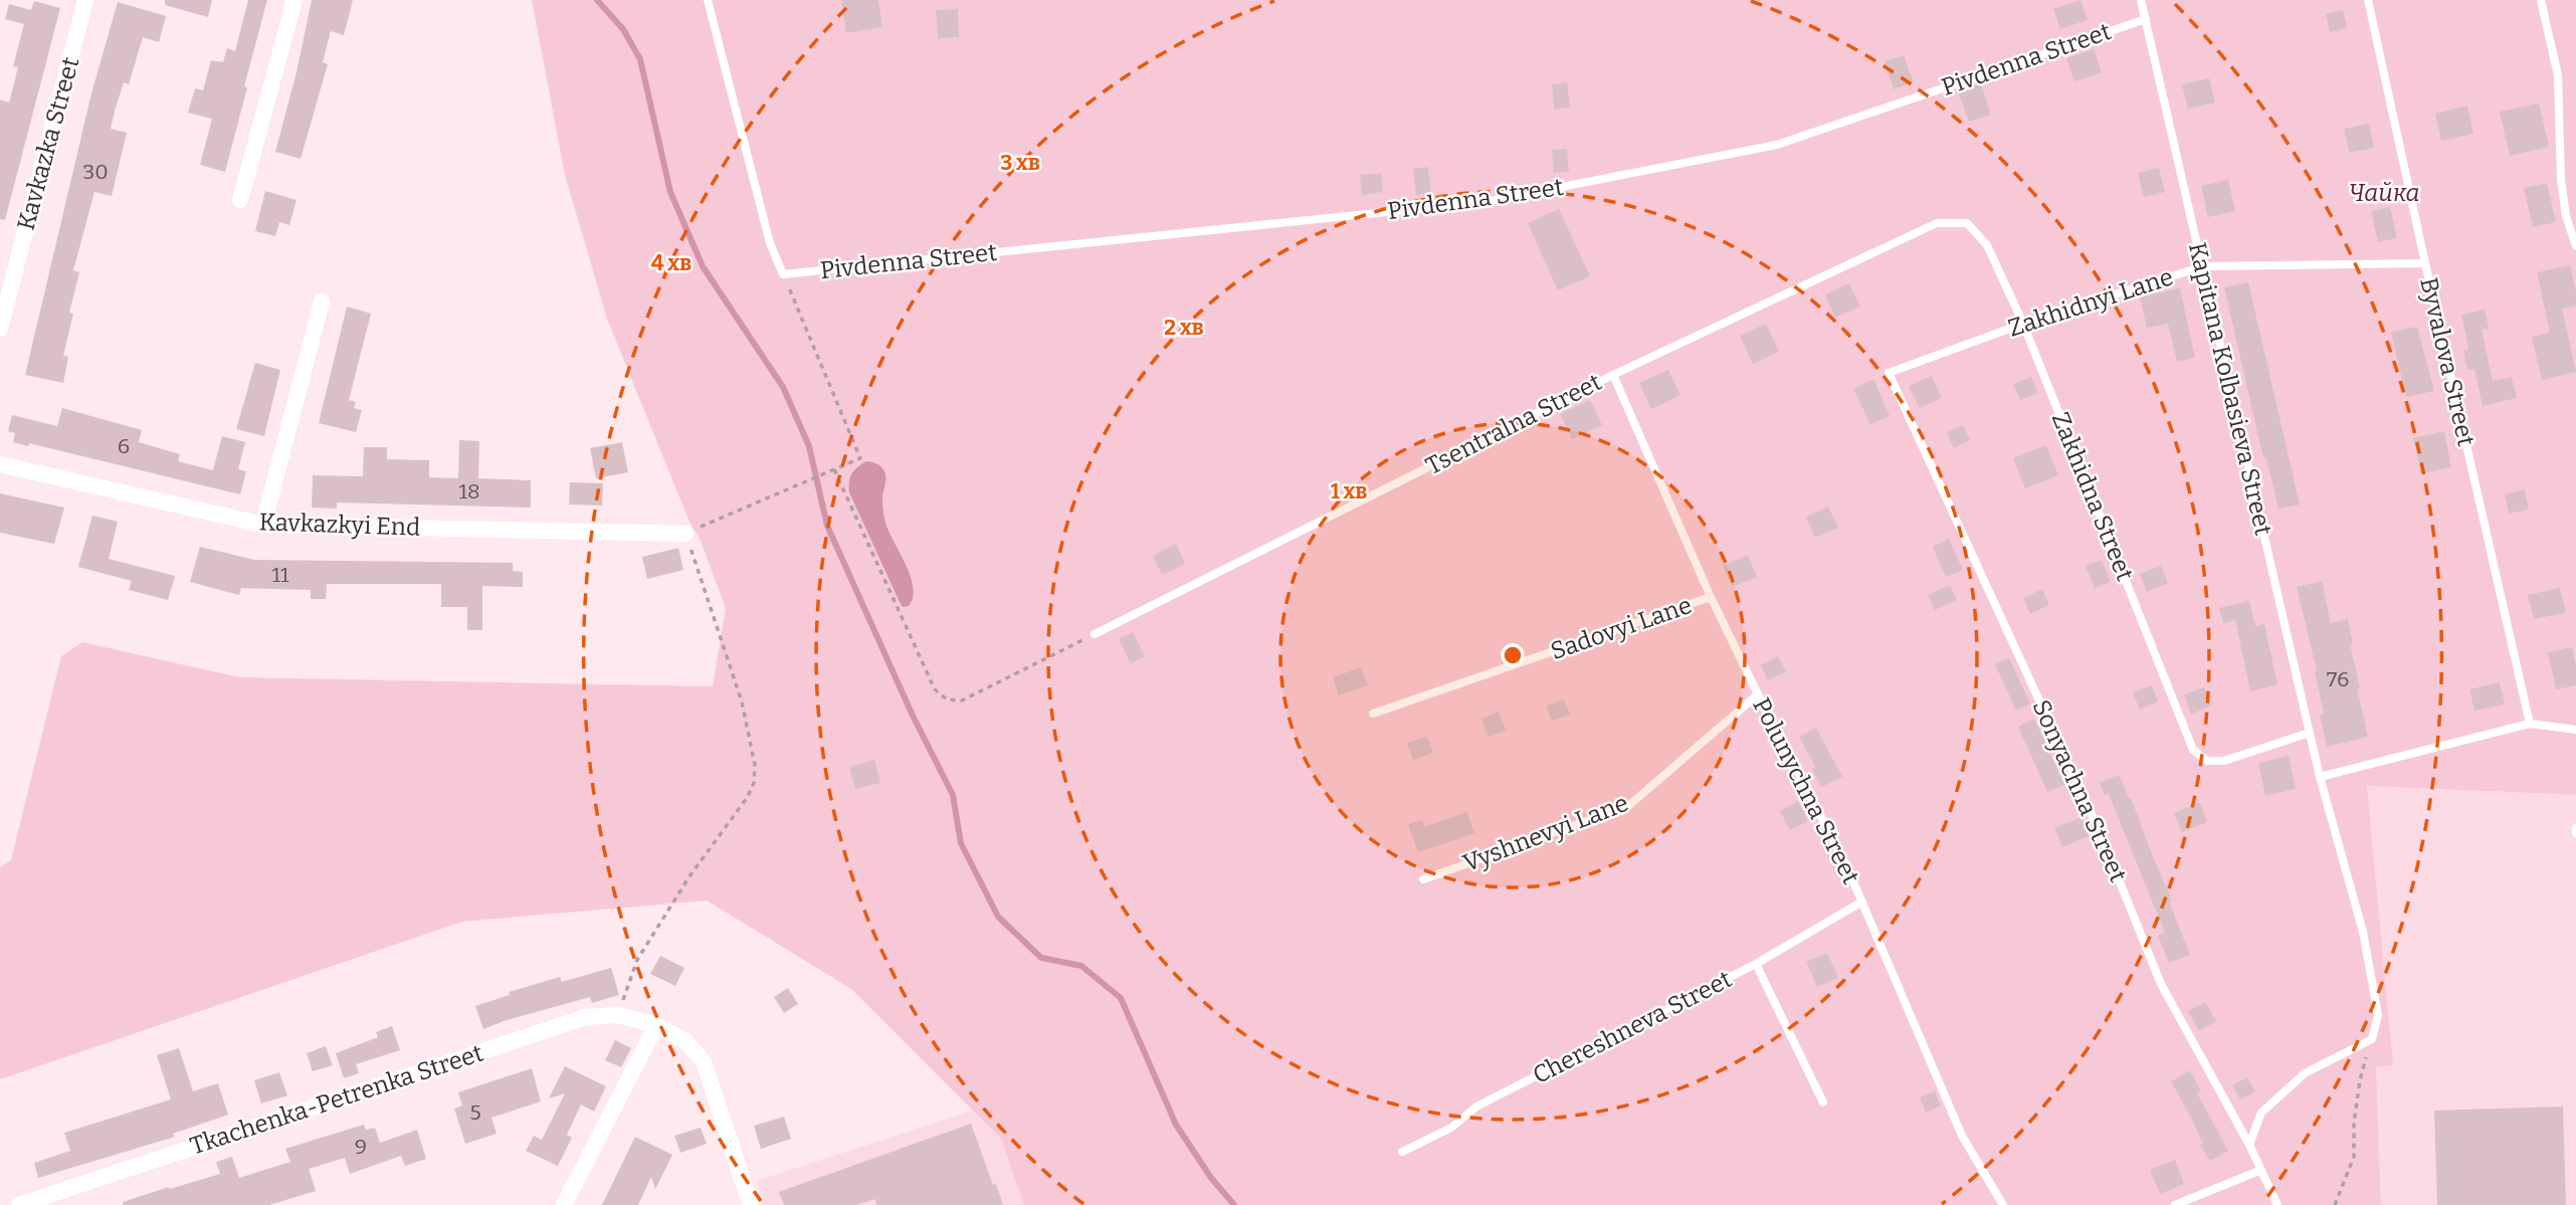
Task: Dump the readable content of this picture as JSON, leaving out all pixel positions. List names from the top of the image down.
{
  "streets": {
    "street": ["Kavkazka Street", "Kavkazkyi End", "Tkachenka-Petrenka Street"],
    "lane": [
      "Pivdenna Street",
      "Zakhidnyi Lane",
      "Byvalova Street",
      "Kapitana Kolbasieva Street",
      "Tsentralna Street",
      "Zakhidna Street",
      "Sadovyi Lane",
      "Polunychna Street",
      "Sonyachna Street",
      "Vyshnevyi Lane",
      "Chereshneva Street"
    ]
  },
  "crossings": [
    ["Pivdenna Street", "Kapitana Kolbasieva Street"],
    ["Zakhidnyi Lane", "Byvalova Street"],
    ["Zakhidnyi Lane", "Kapitana Kolbasieva Street"],
    ["Zakhidnyi Lane", "Zakhidna Street"],
    ["Zakhidnyi Lane", "Sonyachna Street"],
    ["Kapitana Kolbasieva Street", "Zakhidna Street"],
    ["Tsentralna Street", "Zakhidna Street"],
    ["Tsentralna Street", "Polunychna Street"],
    ["Sadovyi Lane", "Polunychna Street"],
    ["Polunychna Street", "Vyshnevyi Lane"],
    ["Polunychna Street", "Chereshneva Street"]
  ],
  "parks": ["Чайка"],
  "house_numbers": [
    "30",
    "6",
    "18",
    "11",
    "76",
    "5",
    "9"
  ],
  "rings": [
    "3 хв",
    "4 хв",
    "2 хв",
    "1 хв"
  ]
}
